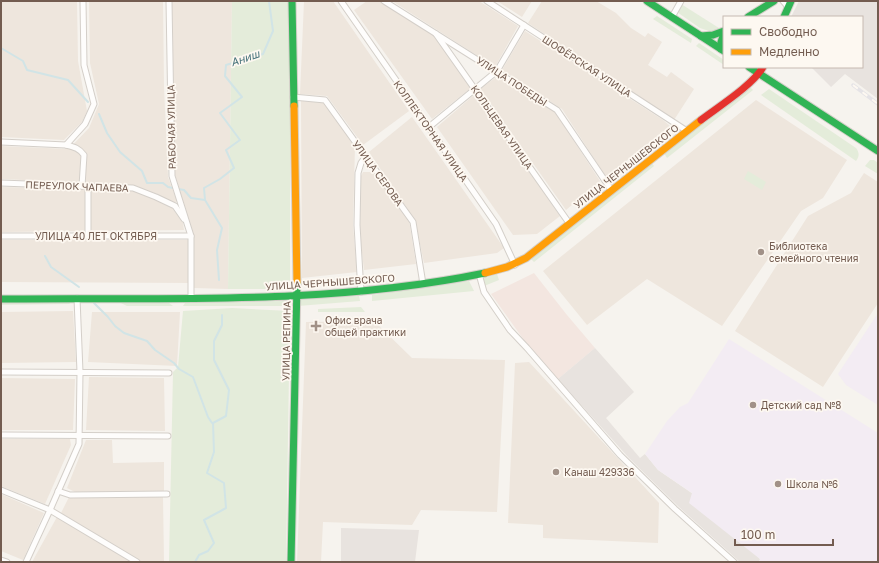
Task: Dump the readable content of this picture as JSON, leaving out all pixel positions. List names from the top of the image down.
{
  "streets": {
    "street": [
      "ШОФЁРСКАЯ УЛИЦА",
      "УЛИЦА ПОБЕДЫ",
      "РАБОЧАЯ УЛИЦА",
      "КОЛЬЦЕВАЯ УЛИЦА",
      "КОЛЛЕКТОРНАЯ УЛИЦА",
      "УЛИЦА ЧЕРНЫШЕВСКОГО",
      "УЛИЦА СЕРОВА",
      "ПЕРЕУЛОК ЧАПАЕВА",
      "УЛИЦА 40 ЛЕТ ОКТЯБРЯ",
      "УЛИЦА РЕПИНА"
    ]
  },
  "crossings": [
    ["ШОФЁРСКАЯ УЛИЦА", "УЛИЦА ЧЕРНЫШЕВСКОГО"],
    ["УЛИЦА ПОБЕДЫ", "КОЛЬЦЕВАЯ УЛИЦА"],
    ["УЛИЦА ПОБЕДЫ", "УЛИЦА ЧЕРНЫШЕВСКОГО"],
    ["РАБОЧАЯ УЛИЦА", "УЛИЦА ЧЕРНЫШЕВСКОГО"],
    ["РАБОЧАЯ УЛИЦА", "ПЕРЕУЛОК ЧАПАЕВА"],
    ["РАБОЧАЯ УЛИЦА", "УЛИЦА 40 ЛЕТ ОКТЯБРЯ"],
    ["КОЛЬЦЕВАЯ УЛИЦА", "УЛИЦА ЧЕРНЫШЕВСКОГО"],
    ["КОЛЛЕКТОРНАЯ УЛИЦА", "УЛИЦА ЧЕРНЫШЕВСКОГО"],
    ["УЛИЦА ЧЕРНЫШЕВСКОГО", "УЛИЦА СЕРОВА"],
    ["УЛИЦА ЧЕРНЫШЕВСКОГО", "УЛИЦА РЕПИНА"],
    ["УЛИЦА СЕРОВА", "УЛИЦА РЕПИНА"]
  ],
  "water": ["Аниш"],
  "places": {
    "other": [
      "Библиотека семейного чтения",
      "Детский сад №8",
      "Канаш 429336",
      "Школа №6"
    ],
    "health": ["Офис врача общей практики"]
  },
  "legend": ["Свободно", "Медленно"],
  "scale_bar": "100 m"
}
